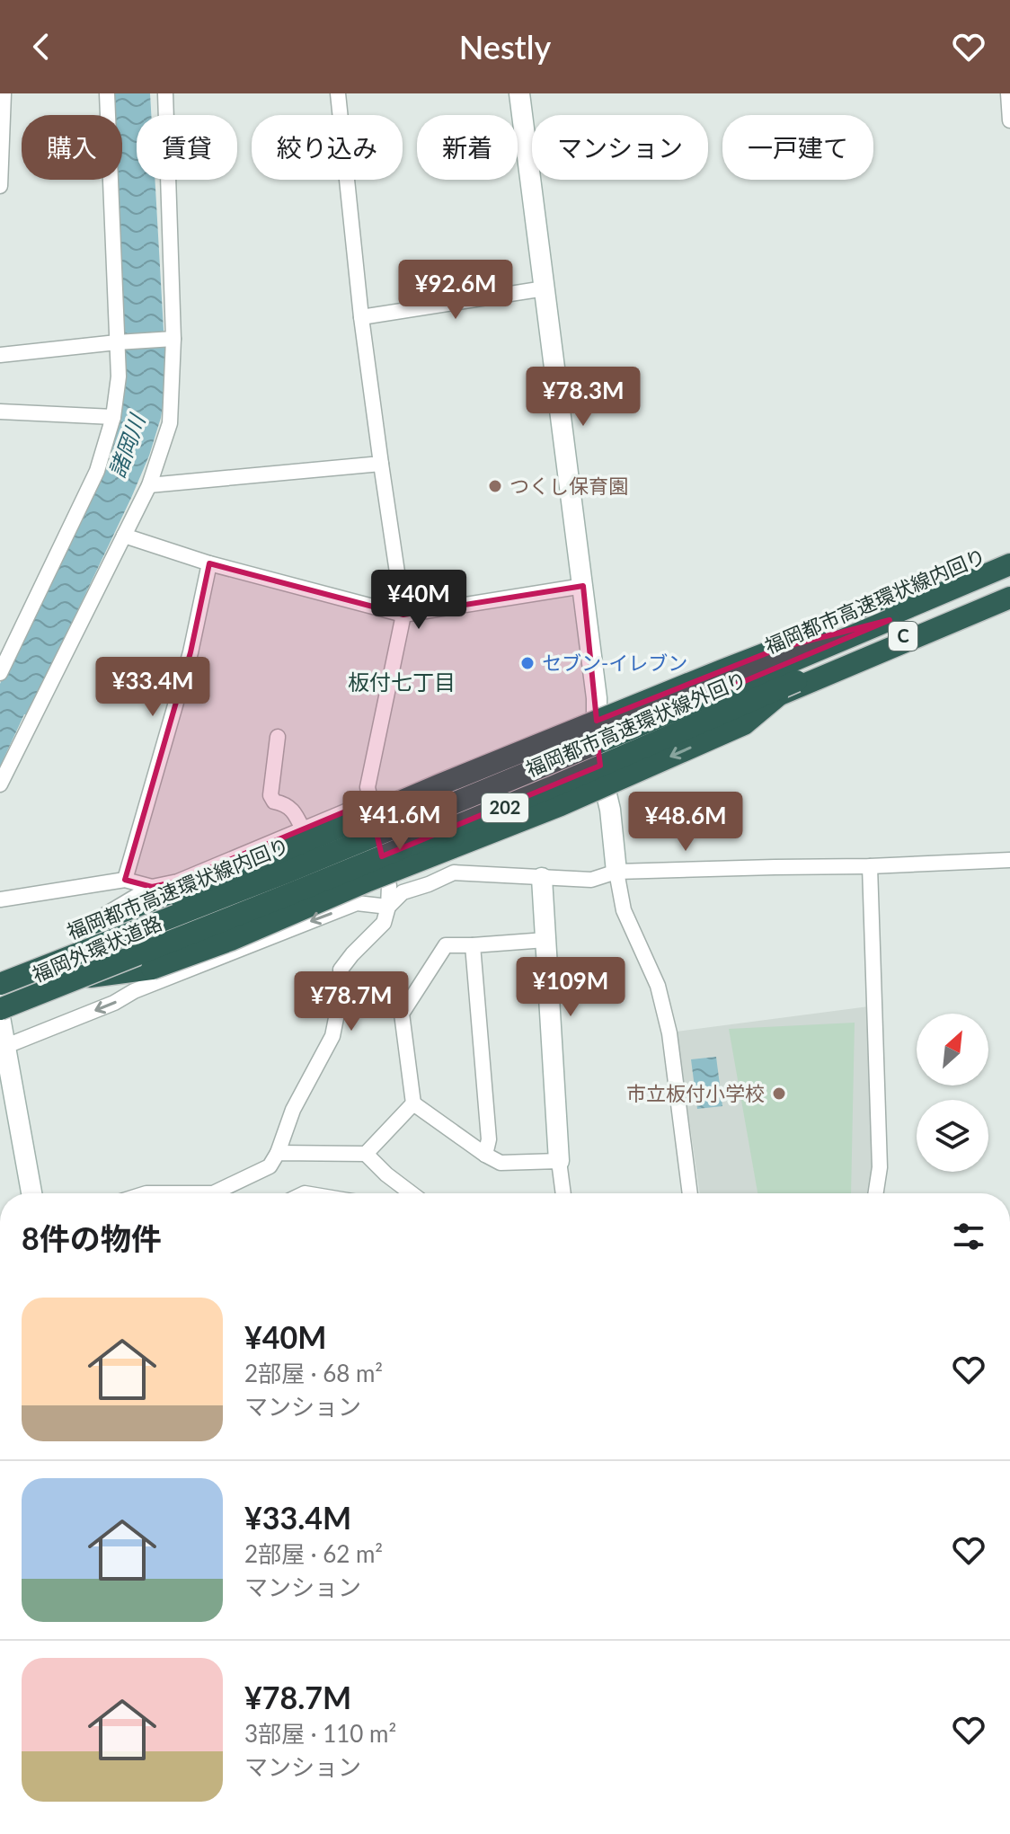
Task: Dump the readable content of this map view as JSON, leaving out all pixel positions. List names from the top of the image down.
{
  "streets": {
    "highway": [
      "福岡都市高速環状線内回り",
      "C",
      "福岡都市高速環状線外回り",
      "202",
      "福岡外環状道路"
    ]
  },
  "crossings": [
    ["福岡都市高速環状線内回り", "福岡外環状道路"]
  ],
  "districts": ["板付七丁目"],
  "water": ["諸岡川"],
  "places": ["つくし保育園", "セブン-イレブン", "市立板付小学校"],
  "north": "top right",
  "page": {
    "header": "Nestly",
    "chip": [
      "購入",
      "賃貸",
      "絞り込み",
      "新着",
      "マンション",
      "一戸建て"
    ],
    "price": [
      "¥92.6M",
      "¥78.3M",
      "¥40M",
      "¥33.4M",
      "¥41.6M",
      "¥48.6M",
      "¥109M",
      "¥78.7M"
    ],
    "heading": "8件の物件",
    "list": [
      {
        "name": "¥40M",
        "note": "2部屋 · 68 m² · マンション"
      },
      {
        "name": "¥33.4M",
        "note": "2部屋 · 62 m² · マンション"
      },
      {
        "name": "¥78.7M",
        "note": "3部屋 · 110 m² · マンション"
      }
    ]
  }
}
